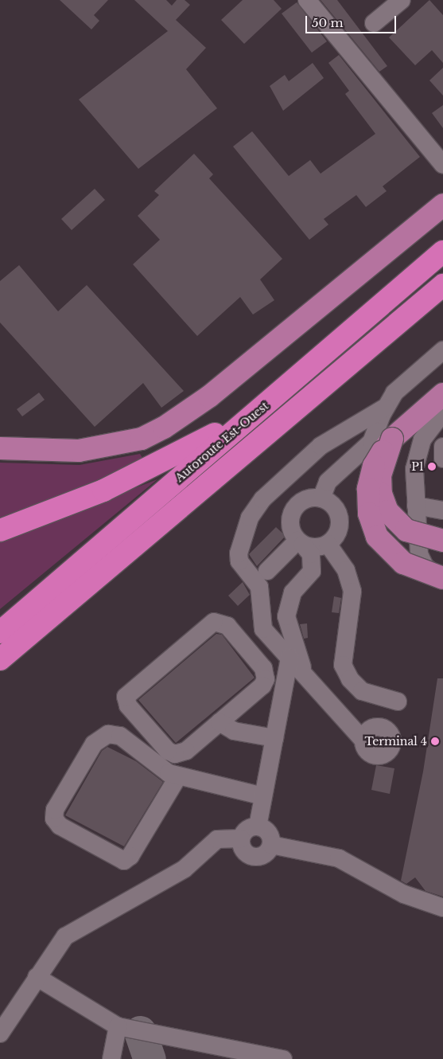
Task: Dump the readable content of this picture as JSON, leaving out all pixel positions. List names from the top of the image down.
{
  "streets": {
    "highway": ["Autoroute Est-Ouest"]
  },
  "places": ["P1", "Terminal 4"],
  "scale_bar": "50 m"
}
